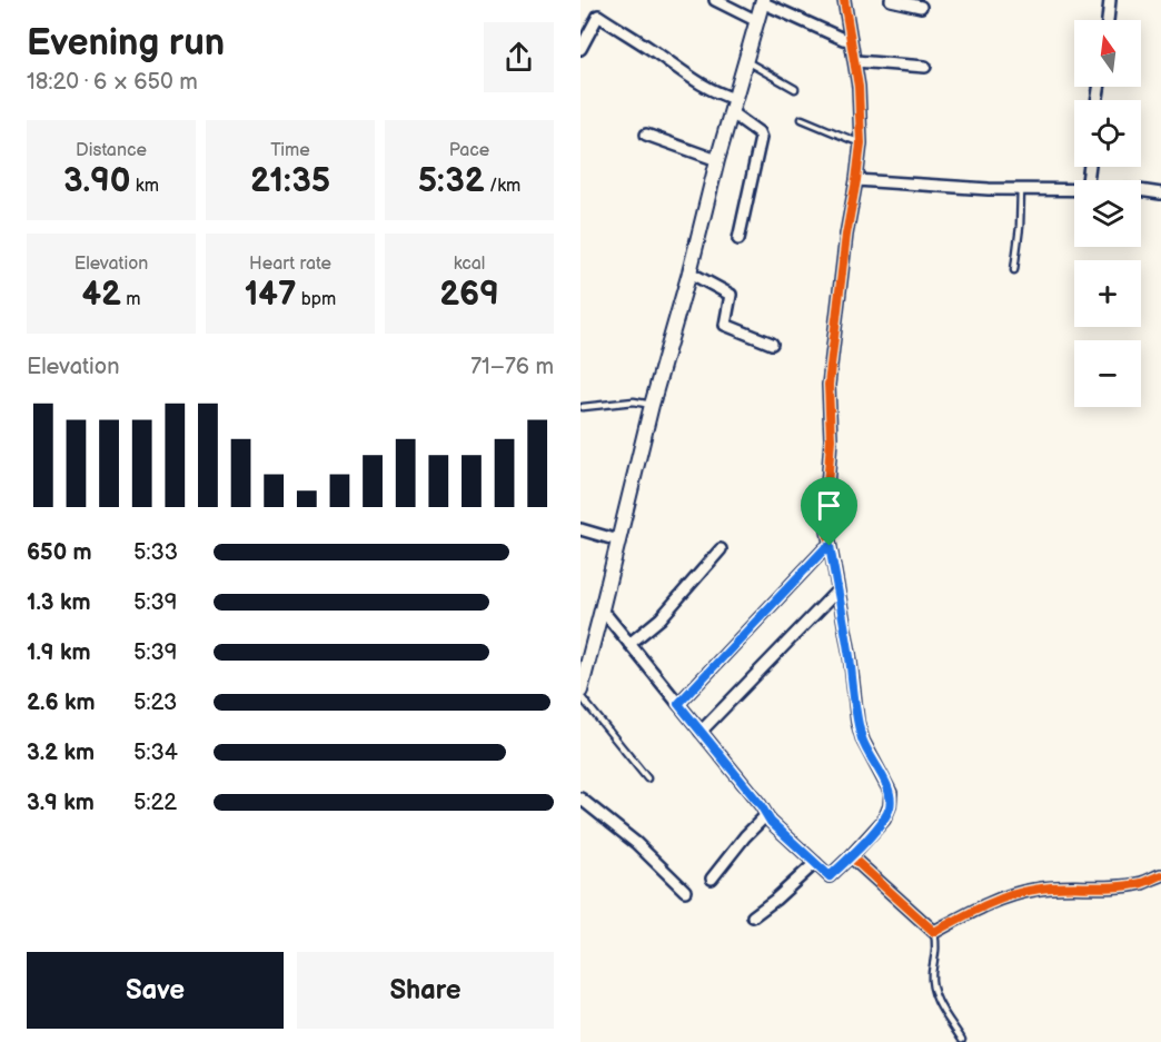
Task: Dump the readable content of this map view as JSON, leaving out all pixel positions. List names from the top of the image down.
{
  "north": "top",
  "page": {
    "heading": ["Evening run", "18:20 · 6 × 650 m"],
    "map_buttons": ["+", "−"],
    "stats": [
      ["Distance", "3.90 km"],
      ["Time", "21:35"],
      ["Pace", "5:32 /km"],
      ["Elevation", "42 m"],
      ["Heart rate", "147 bpm"],
      ["kcal", "269"]
    ],
    "chart": ["Elevation", "71–76 m"],
    "list": [
      {
        "name": "650 m",
        "note": "5:33"
      },
      {
        "name": "1.3 km",
        "note": "5:39"
      },
      {
        "name": "1.9 km",
        "note": "5:39"
      },
      {
        "name": "2.6 km",
        "note": "5:23"
      },
      {
        "name": "3.2 km",
        "note": "5:34"
      },
      {
        "name": "3.9 km",
        "note": "5:22"
      }
    ],
    "buttons": ["Save", "Share"]
  }
}
